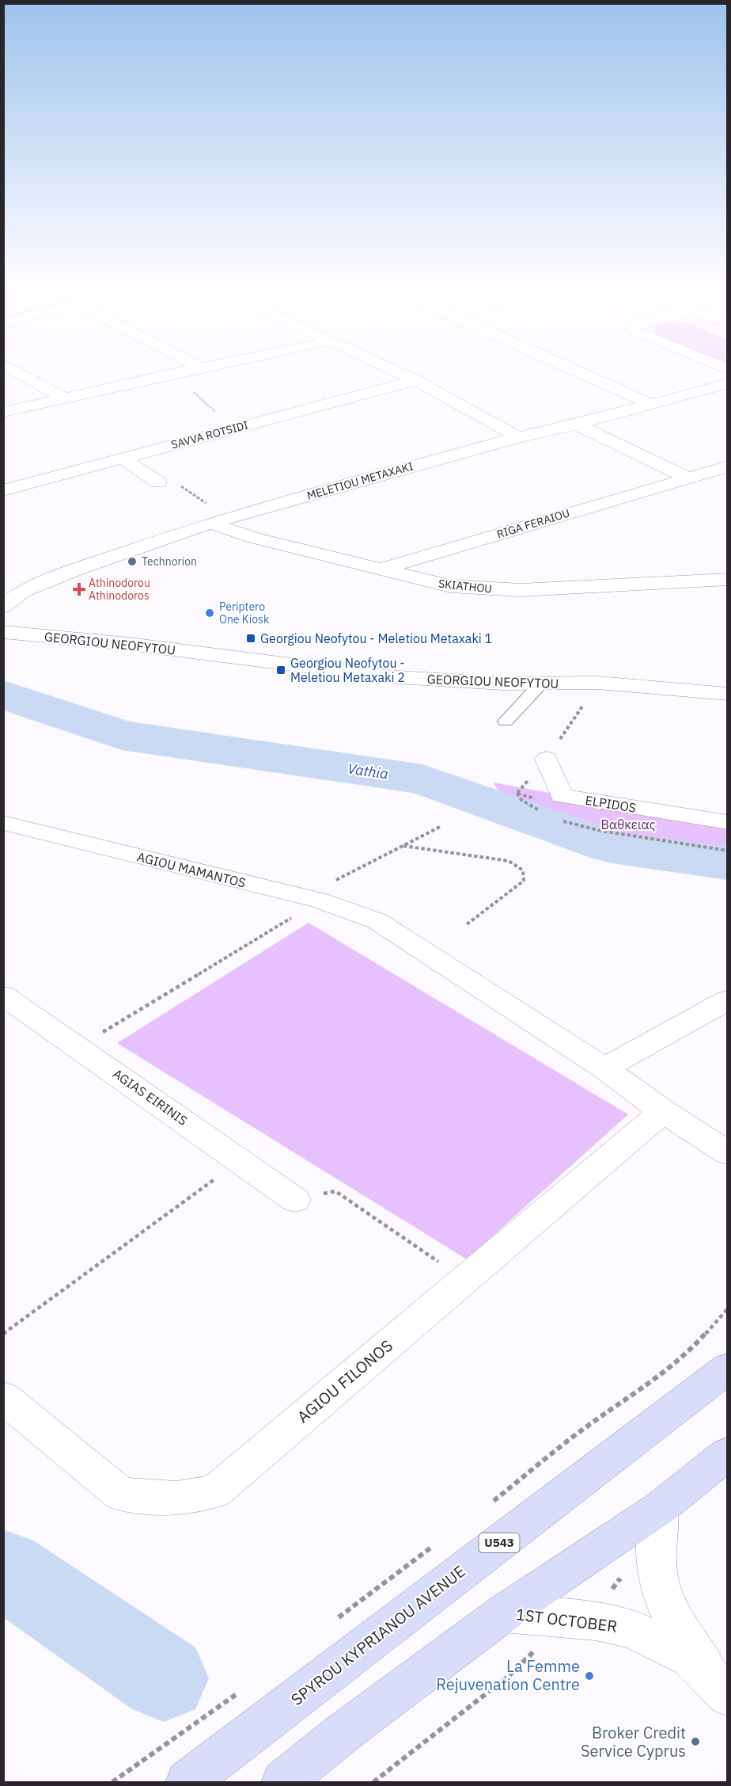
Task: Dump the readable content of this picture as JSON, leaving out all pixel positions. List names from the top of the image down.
{
  "streets": {
    "main road": ["U543", "SPYROU KYPRIANOU AVENUE"],
    "street": [
      "SAVVA ROTSIDI",
      "MELETIOU METAXAKI",
      "RIGA FERAIOU",
      "SKIATHOU",
      "GEORGIOU NEOFYTOU",
      "ELPIDOS",
      "AGIOU MAMANTOS",
      "AGIAS EIRINIS",
      "AGIOU FILONOS",
      "1ST OCTOBER"
    ]
  },
  "crossings": [
    ["MELETIOU METAXAKI", "SKIATHOU"],
    ["RIGA FERAIOU", "SKIATHOU"],
    ["AGIOU MAMANTOS", "AGIOU FILONOS"]
  ],
  "water": ["Vathia"],
  "parks": ["Βαθκειας"],
  "places": {
    "other": [
      "Technorion",
      "Periptero One Kiosk",
      "La Femme Rejuvenation Centre",
      "Broker Credit Service Cyprus"
    ],
    "health": ["Athinodorou Athinodoros"],
    "transit": ["Georgiou Neofytou - Meletiou Metaxaki 1", "Georgiou Neofytou - Meletiou Metaxaki 2"]
  }
}
